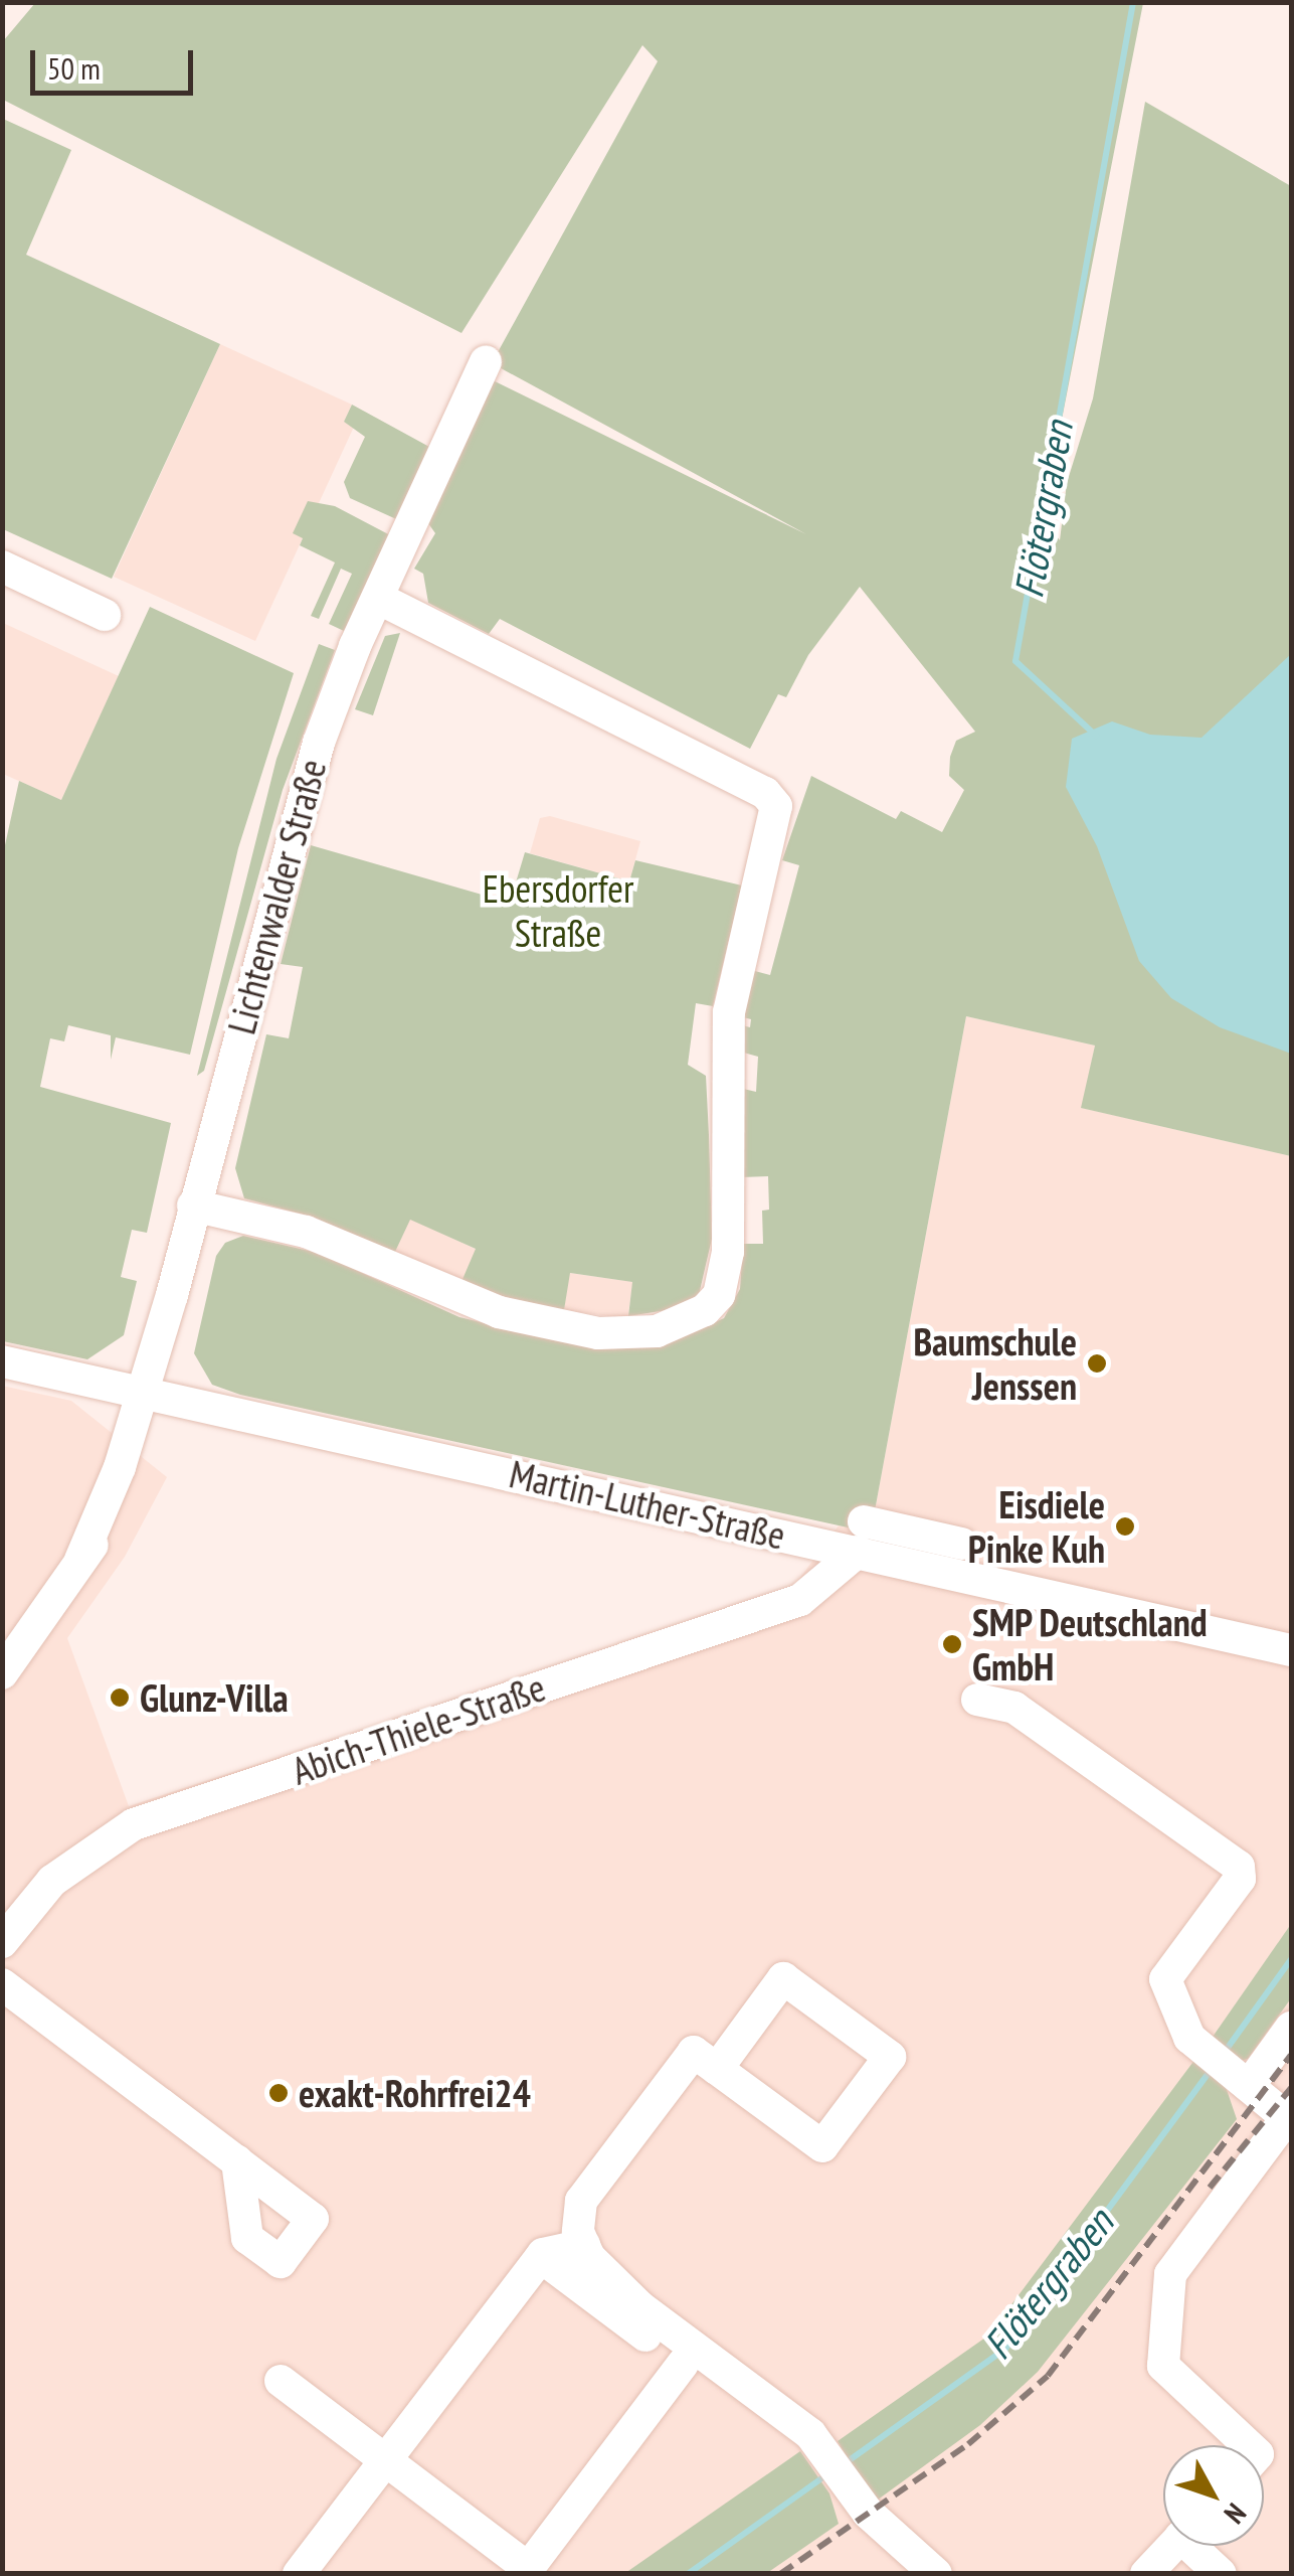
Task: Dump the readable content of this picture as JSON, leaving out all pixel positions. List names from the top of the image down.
{
  "streets": {
    "street": ["Lichtenwalder Straße", "Martin-Luther-Straße", "Abich-Thiele-Straße"]
  },
  "crossings": [
    ["Lichtenwalder Straße", "Martin-Luther-Straße"],
    ["Martin-Luther-Straße", "Abich-Thiele-Straße"]
  ],
  "water": ["Flötergraben"],
  "parks": ["Ebersdorfer Straße"],
  "places": [
    "Baumschule Jenssen",
    "Eisdiele Pinke Kuh",
    "SMP Deutschland GmbH",
    "Glunz-Villa",
    "exakt-Rohrfrei24"
  ],
  "scale_bar": "50 m",
  "north": "bottom right"
}
